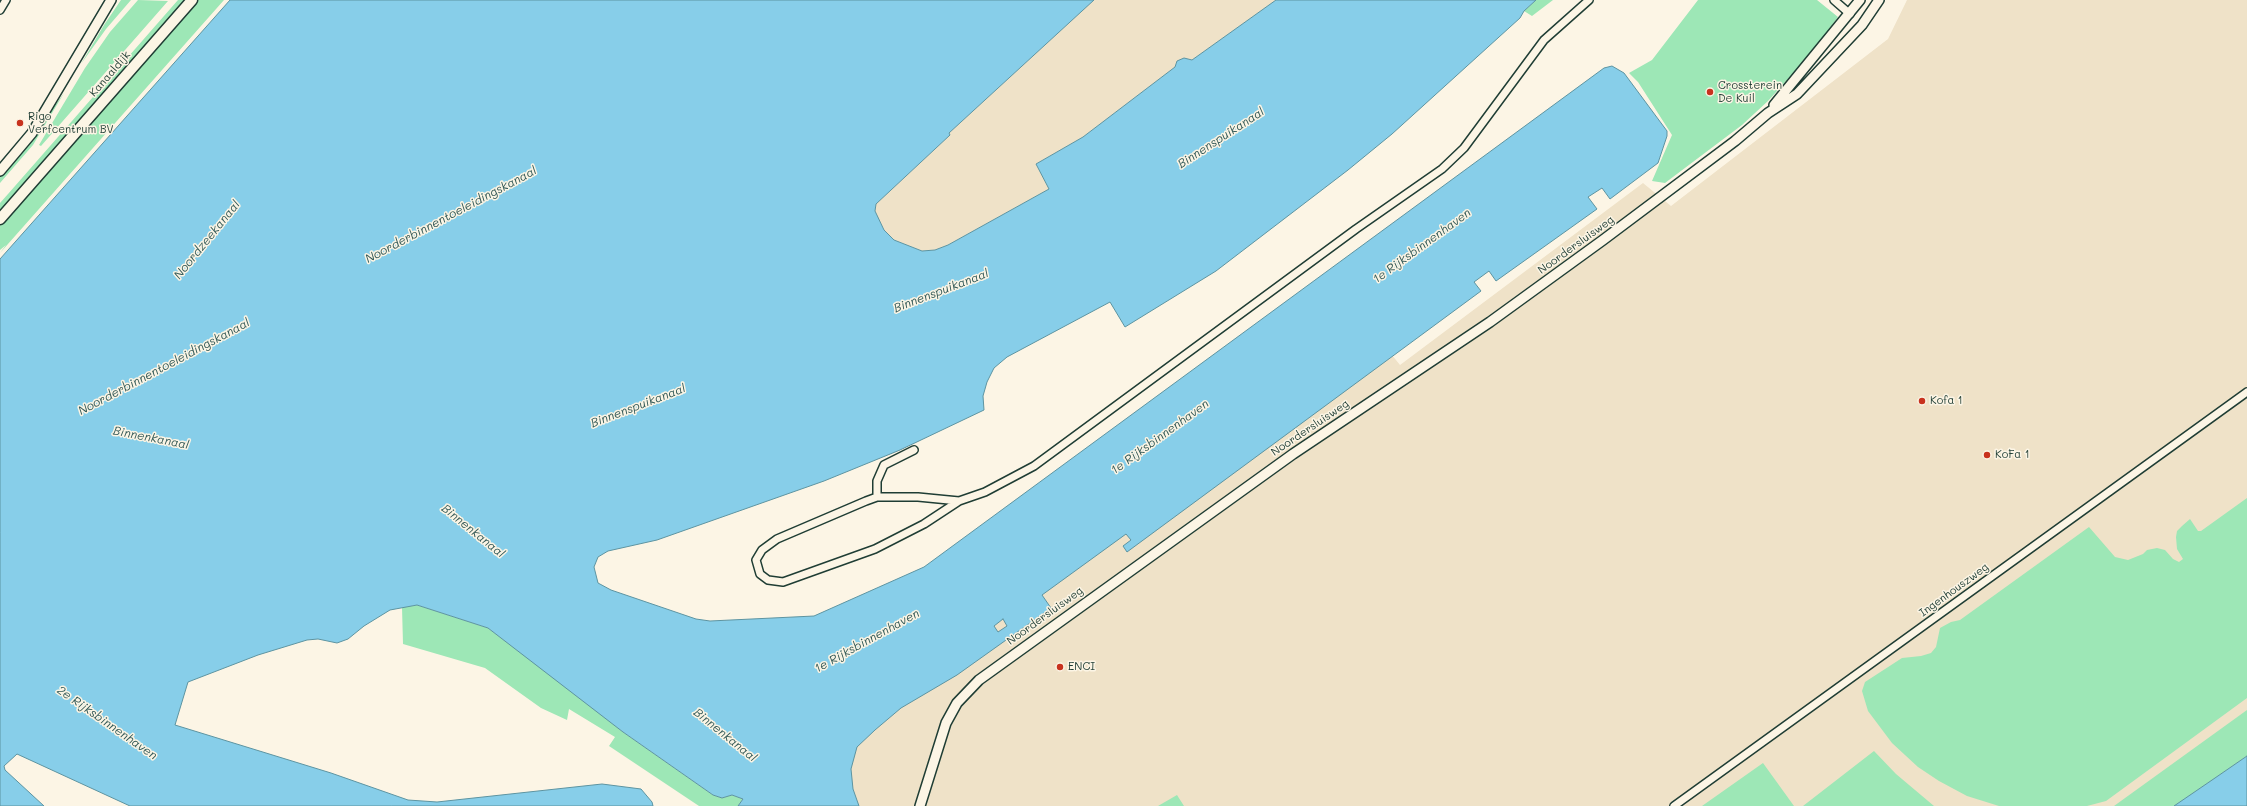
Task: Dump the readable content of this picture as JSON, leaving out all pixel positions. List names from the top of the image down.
{
  "streets": {
    "main road": ["Kanaaldijk"],
    "street": ["Noordersluisweg", "Ingenhouszweg"]
  },
  "water": [
    "Binnenspuikanaal",
    "Noorderbinnentoeleidingskanaal",
    "Noordzeekanaal",
    "1e Rijksbinnenhaven",
    "Binnenkanaal",
    "2e Rijksbinnenhaven"
  ],
  "places": [
    "Crossterein De Kuil",
    "Rigo Verfcentrum BV",
    "Kofa 1",
    "KoFa 1",
    "ENCI"
  ]
}
